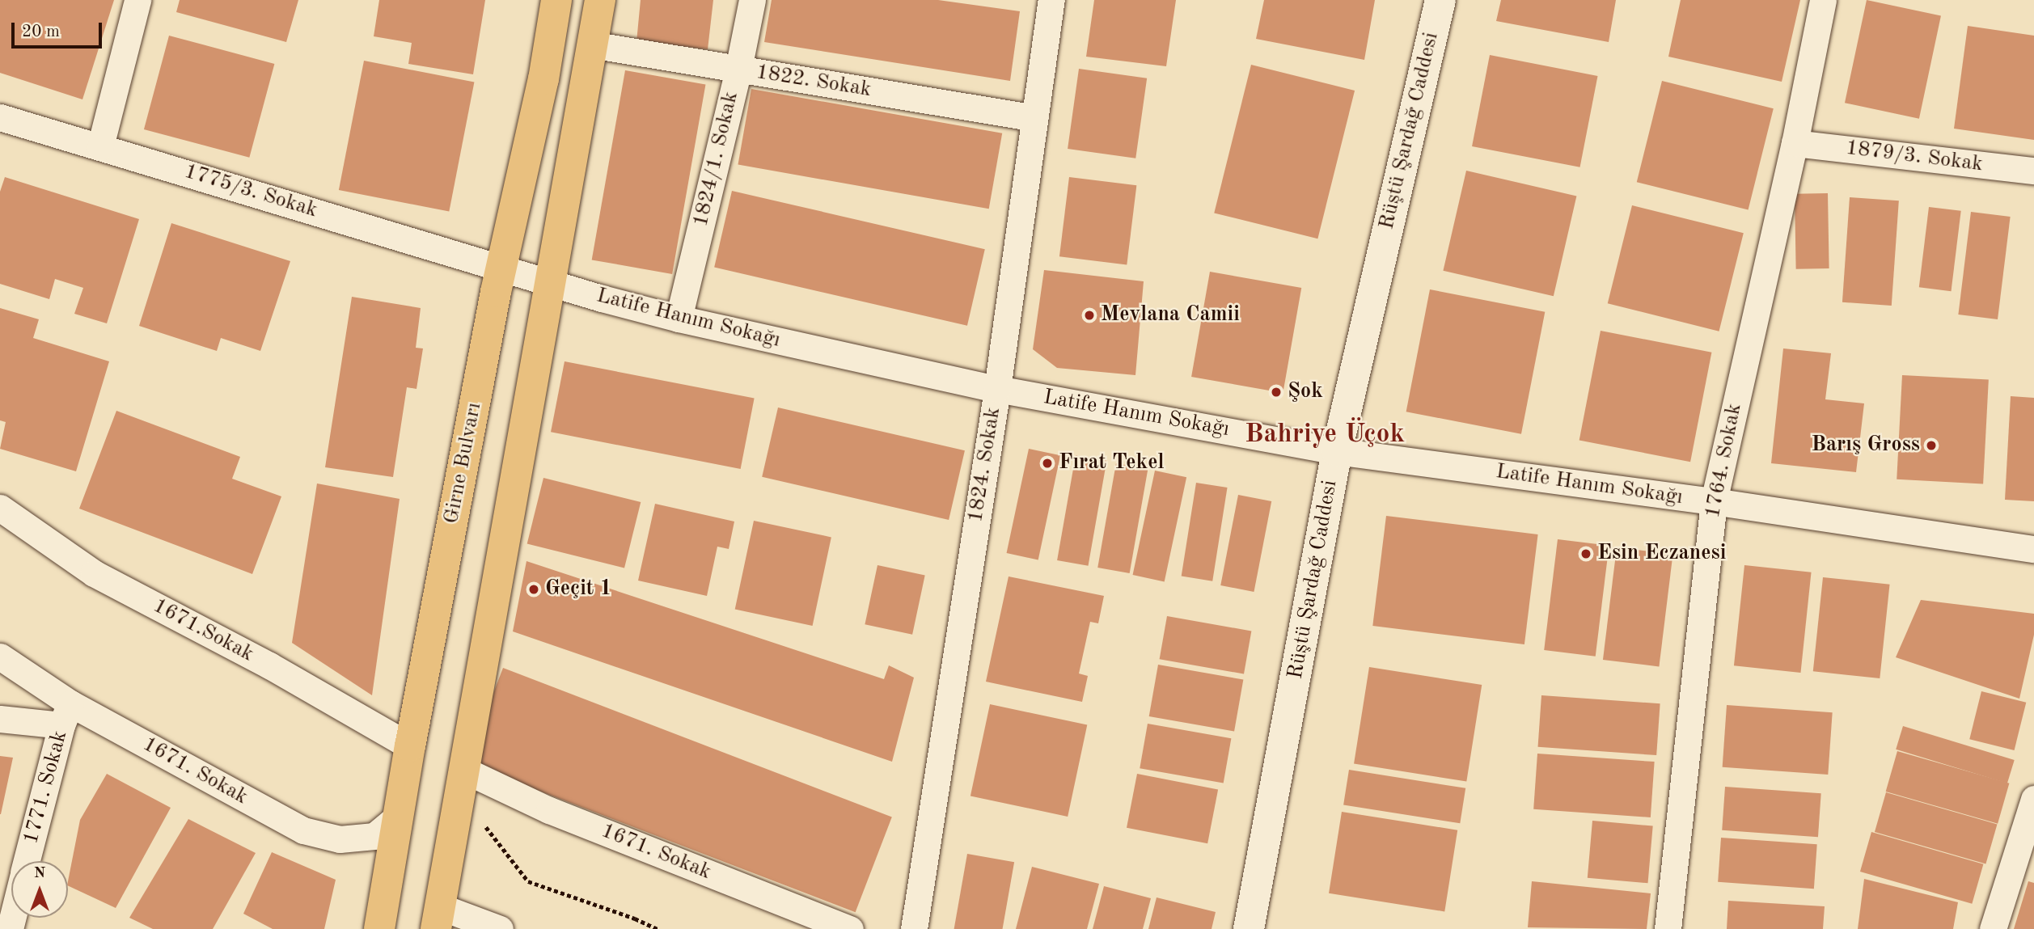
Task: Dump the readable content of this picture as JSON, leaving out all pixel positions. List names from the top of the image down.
{
  "streets": {
    "main road": ["Girne Bulvarı"],
    "street": [
      "1822. Sokak",
      "Rüştü Şardağ Caddesi",
      "1879/3. Sokak",
      "1824/1. Sokak",
      "1775/3. Sokak",
      "Latife Hanım Sokağı",
      "1764. Sokak",
      "1824. Sokak",
      "1671.Sokak",
      "1671. Sokak",
      "1771. Sokak"
    ]
  },
  "crossings": [
    ["1822. Sokak", "1824/1. Sokak"],
    ["1822. Sokak", "1824. Sokak"],
    ["Rüştü Şardağ Caddesi", "Latife Hanım Sokağı"],
    ["1879/3. Sokak", "1764. Sokak"],
    ["1824/1. Sokak", "Latife Hanım Sokağı"],
    ["1775/3. Sokak", "Latife Hanım Sokağı"],
    ["1775/3. Sokak", "Girne Bulvarı"],
    ["Latife Hanım Sokağı", "1764. Sokak"],
    ["Latife Hanım Sokağı", "1824. Sokak"],
    ["Girne Bulvarı", "1671.Sokak"],
    ["Girne Bulvarı", "1671. Sokak"],
    ["1671. Sokak", "1771. Sokak"]
  ],
  "districts": ["Bahriye Üçok"],
  "places": [
    "Mevlana Camii",
    "Şok",
    "Barış Gross",
    "Fırat Tekel",
    "Esin Eczanesi",
    "Geçit 1"
  ],
  "scale_bar": "20 m",
  "north": "top"
}
